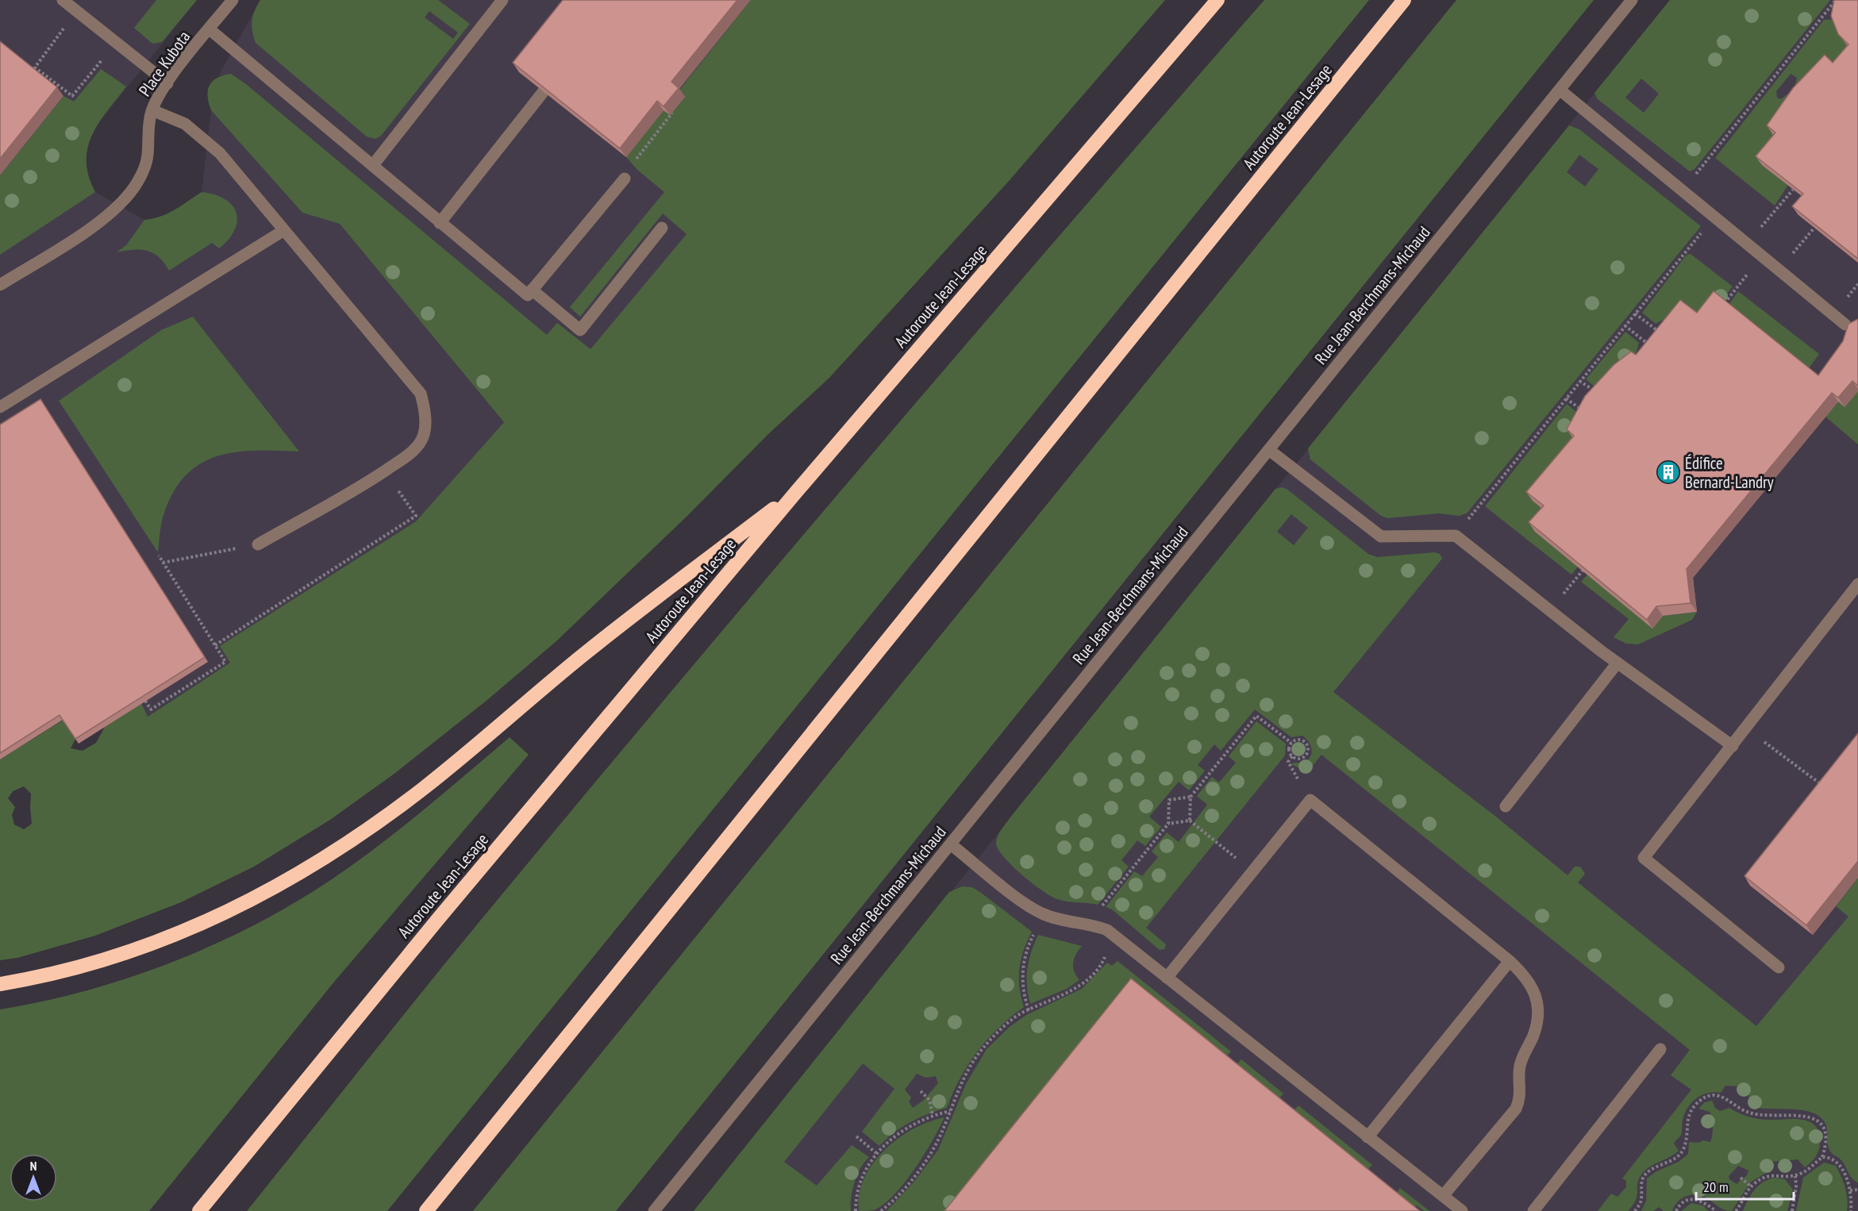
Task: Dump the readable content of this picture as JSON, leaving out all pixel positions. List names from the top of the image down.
{
  "streets": {
    "highway": ["Autoroute Jean-Lesage"],
    "street": ["Place Kubota", "Rue Jean-Berchmans-Michaud"]
  },
  "places": {
    "building": ["Édifice Bernard-Landry"]
  },
  "scale_bar": "20 m",
  "north": "top"
}
